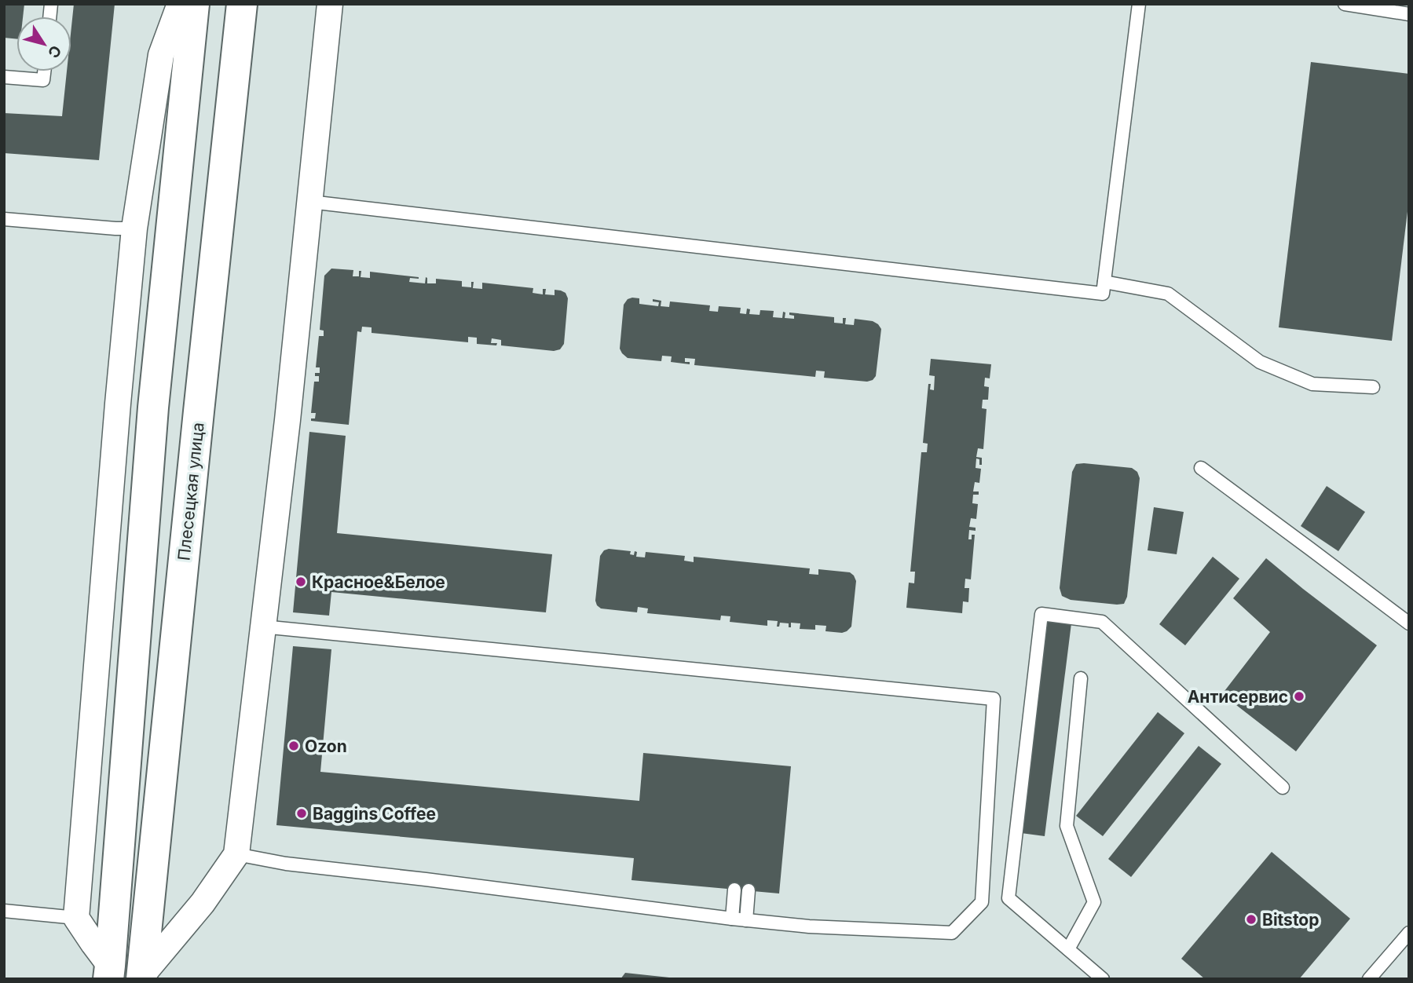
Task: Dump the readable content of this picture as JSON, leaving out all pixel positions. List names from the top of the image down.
{
  "streets": {
    "main road": ["Плесецкая улица"]
  },
  "places": [
    "Красное&Белое",
    "Антисервис",
    "Ozon",
    "Baggins Coffee",
    "Bitstop"
  ],
  "north": "bottom right"
}
